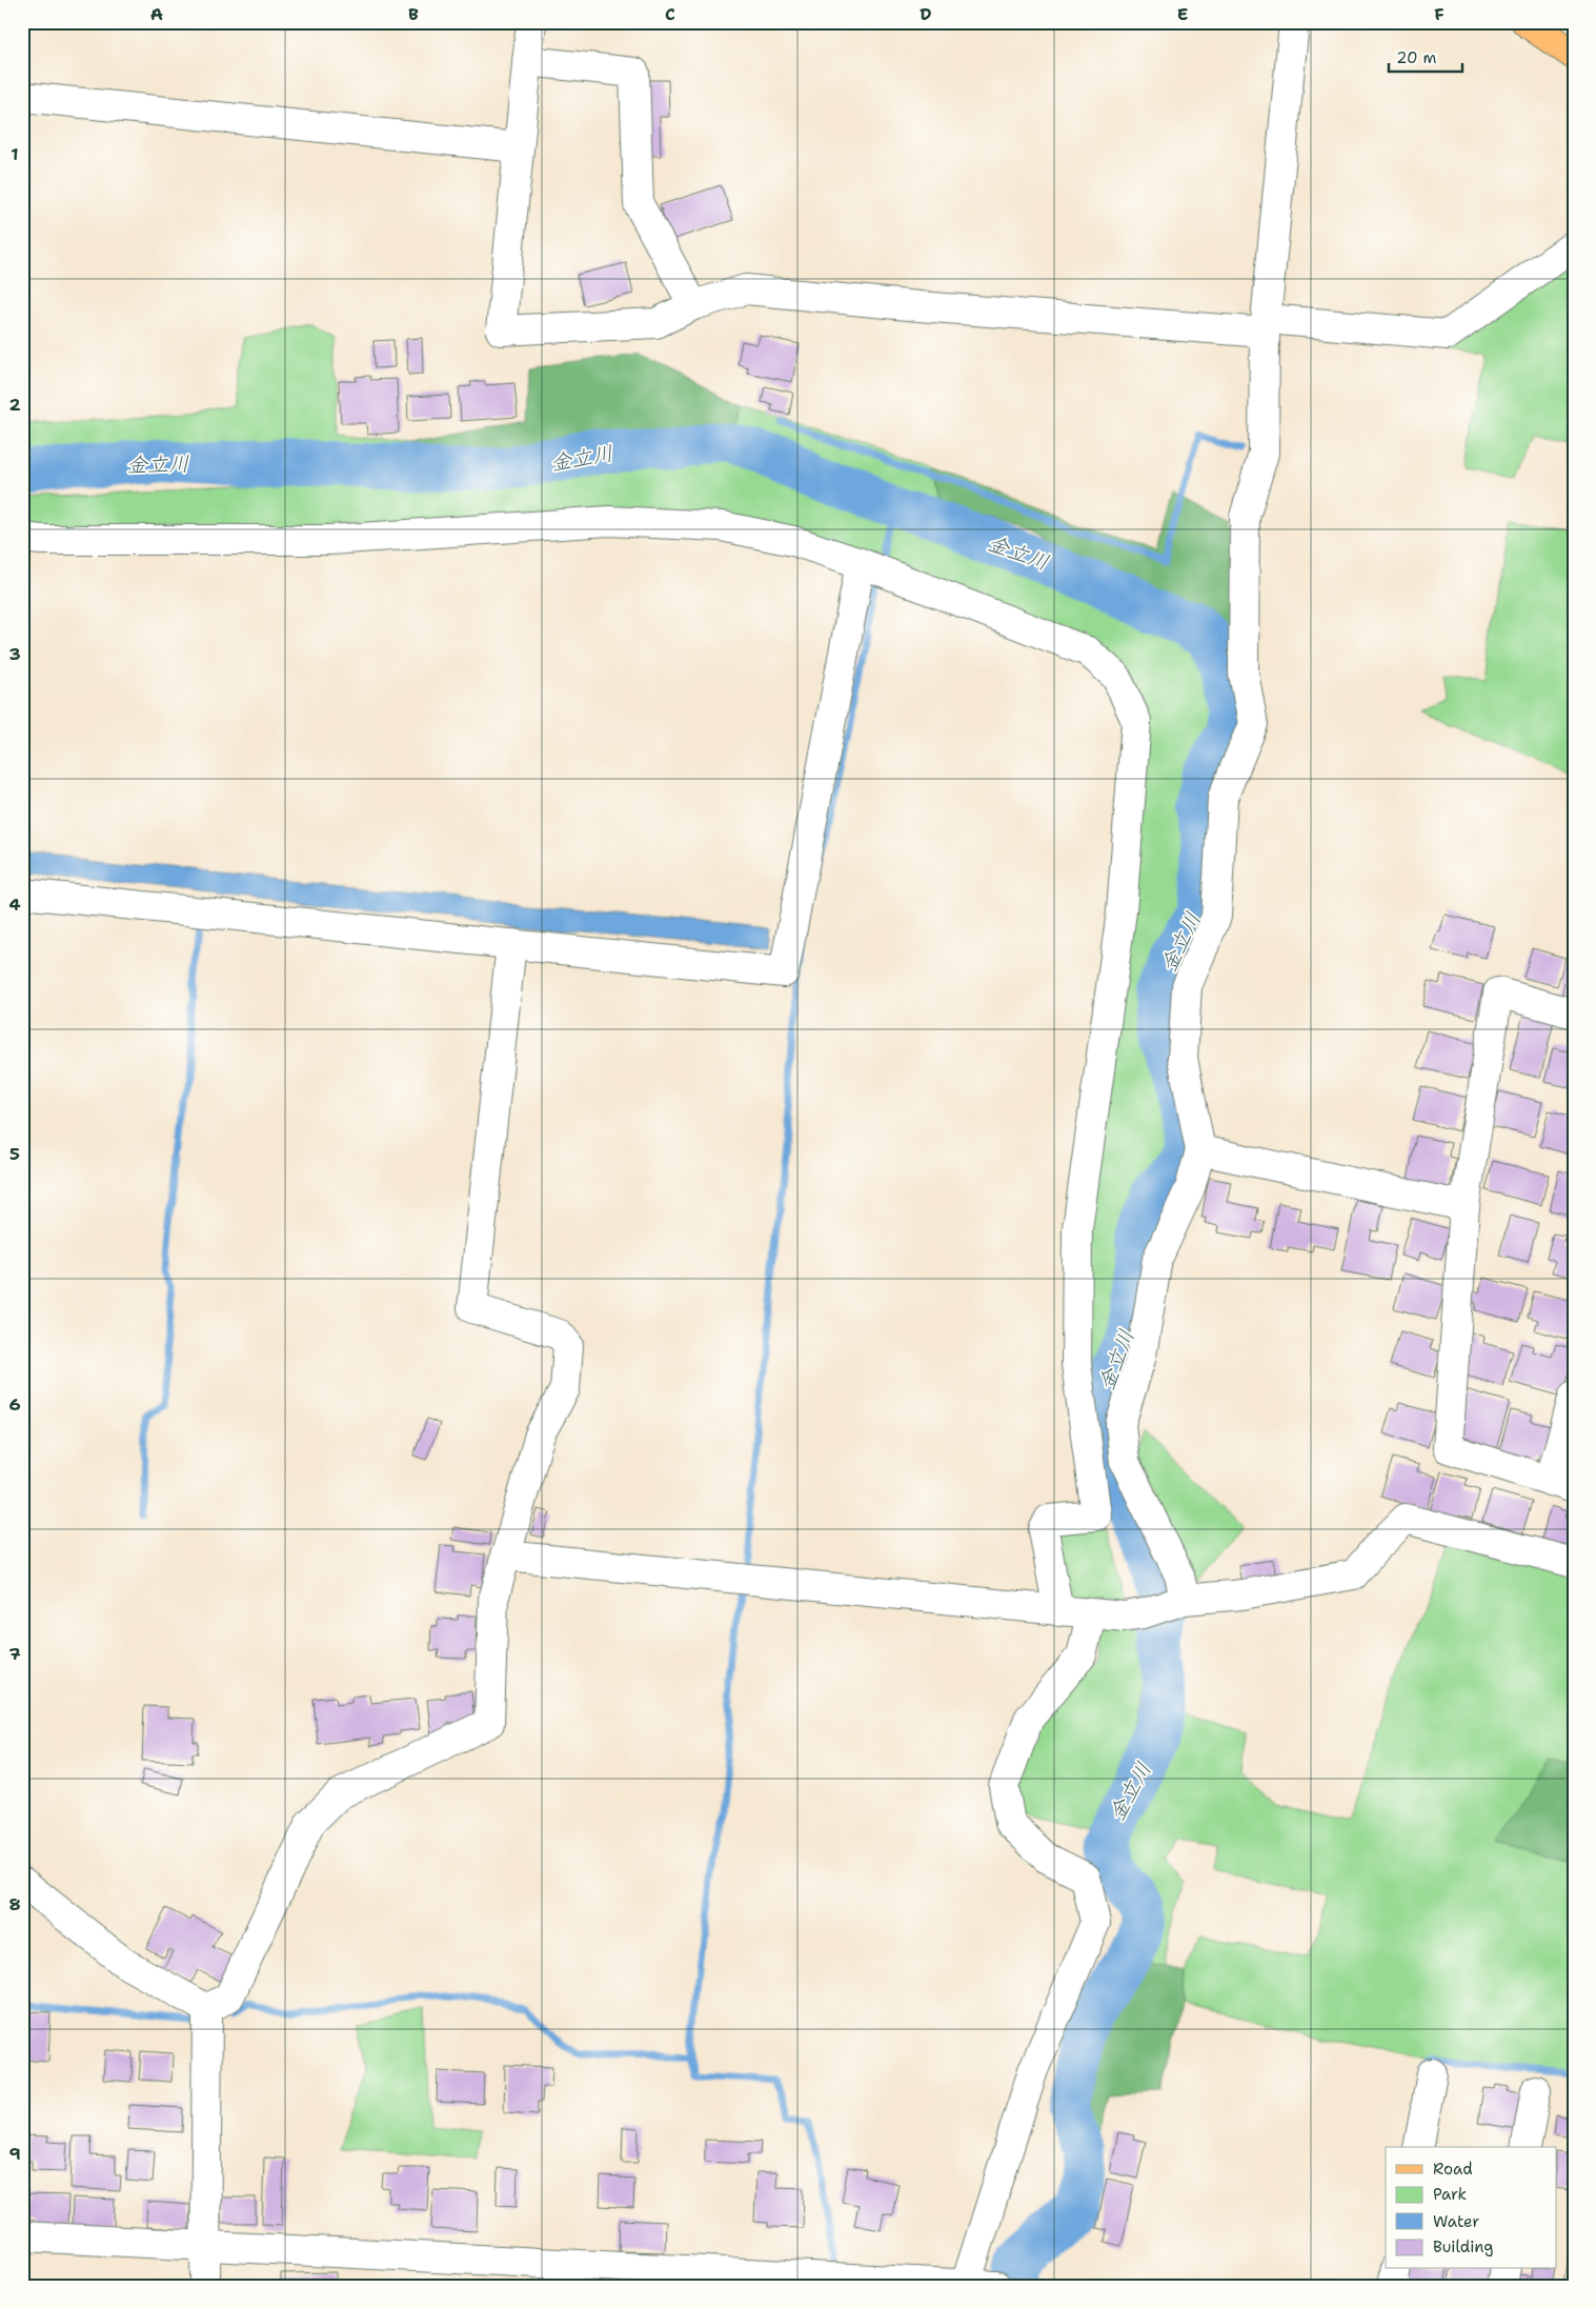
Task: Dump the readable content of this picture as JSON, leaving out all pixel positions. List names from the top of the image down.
{
  "water": ["金立川"],
  "legend": [
    "Road",
    "Park",
    "Water",
    "Building"
  ],
  "scale_bar": "20 m",
  "grid": {
    "columns": [
      "A",
      "B",
      "C",
      "D",
      "E",
      "F"
    ],
    "rows": [
      "1",
      "2",
      "3",
      "4",
      "5",
      "6",
      "7",
      "8",
      "9"
    ]
  }
}
